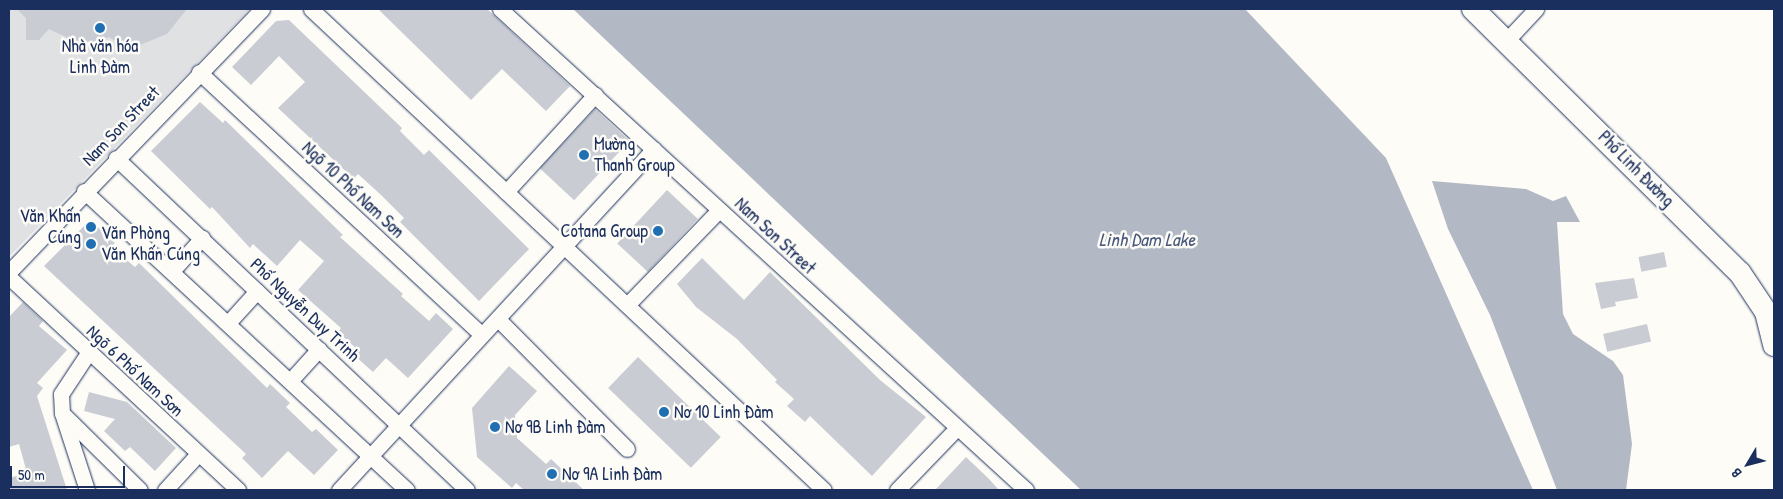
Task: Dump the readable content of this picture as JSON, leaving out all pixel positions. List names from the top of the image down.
{
  "streets": {
    "street": [
      "Nam Son Street",
      "Phố Linh Đường",
      "Ngõ 10 Phố Nam Sơn",
      "Phố Nguyễn Duy Trinh",
      "Ngõ 6 Phố Nam Sơn"
    ]
  },
  "crossings": [
    ["Nam Son Street", "Ngõ 10 Phố Nam Sơn"],
    ["Nam Son Street", "Phố Nguyễn Duy Trinh"]
  ],
  "water": ["Linh Dam Lake"],
  "places": [
    "Nhà văn hóa Linh Đàm",
    "Mường Thanh Group",
    "Văn Khấn Cúng",
    "Cotana Group",
    "Văn Phòng Văn Khấn Cúng",
    "Nơ 10 Linh Đàm",
    "Nơ 9B Linh Đàm",
    "Nơ 9A Linh Đàm"
  ],
  "scale_bar": "50 m",
  "north": "bottom left"
}
